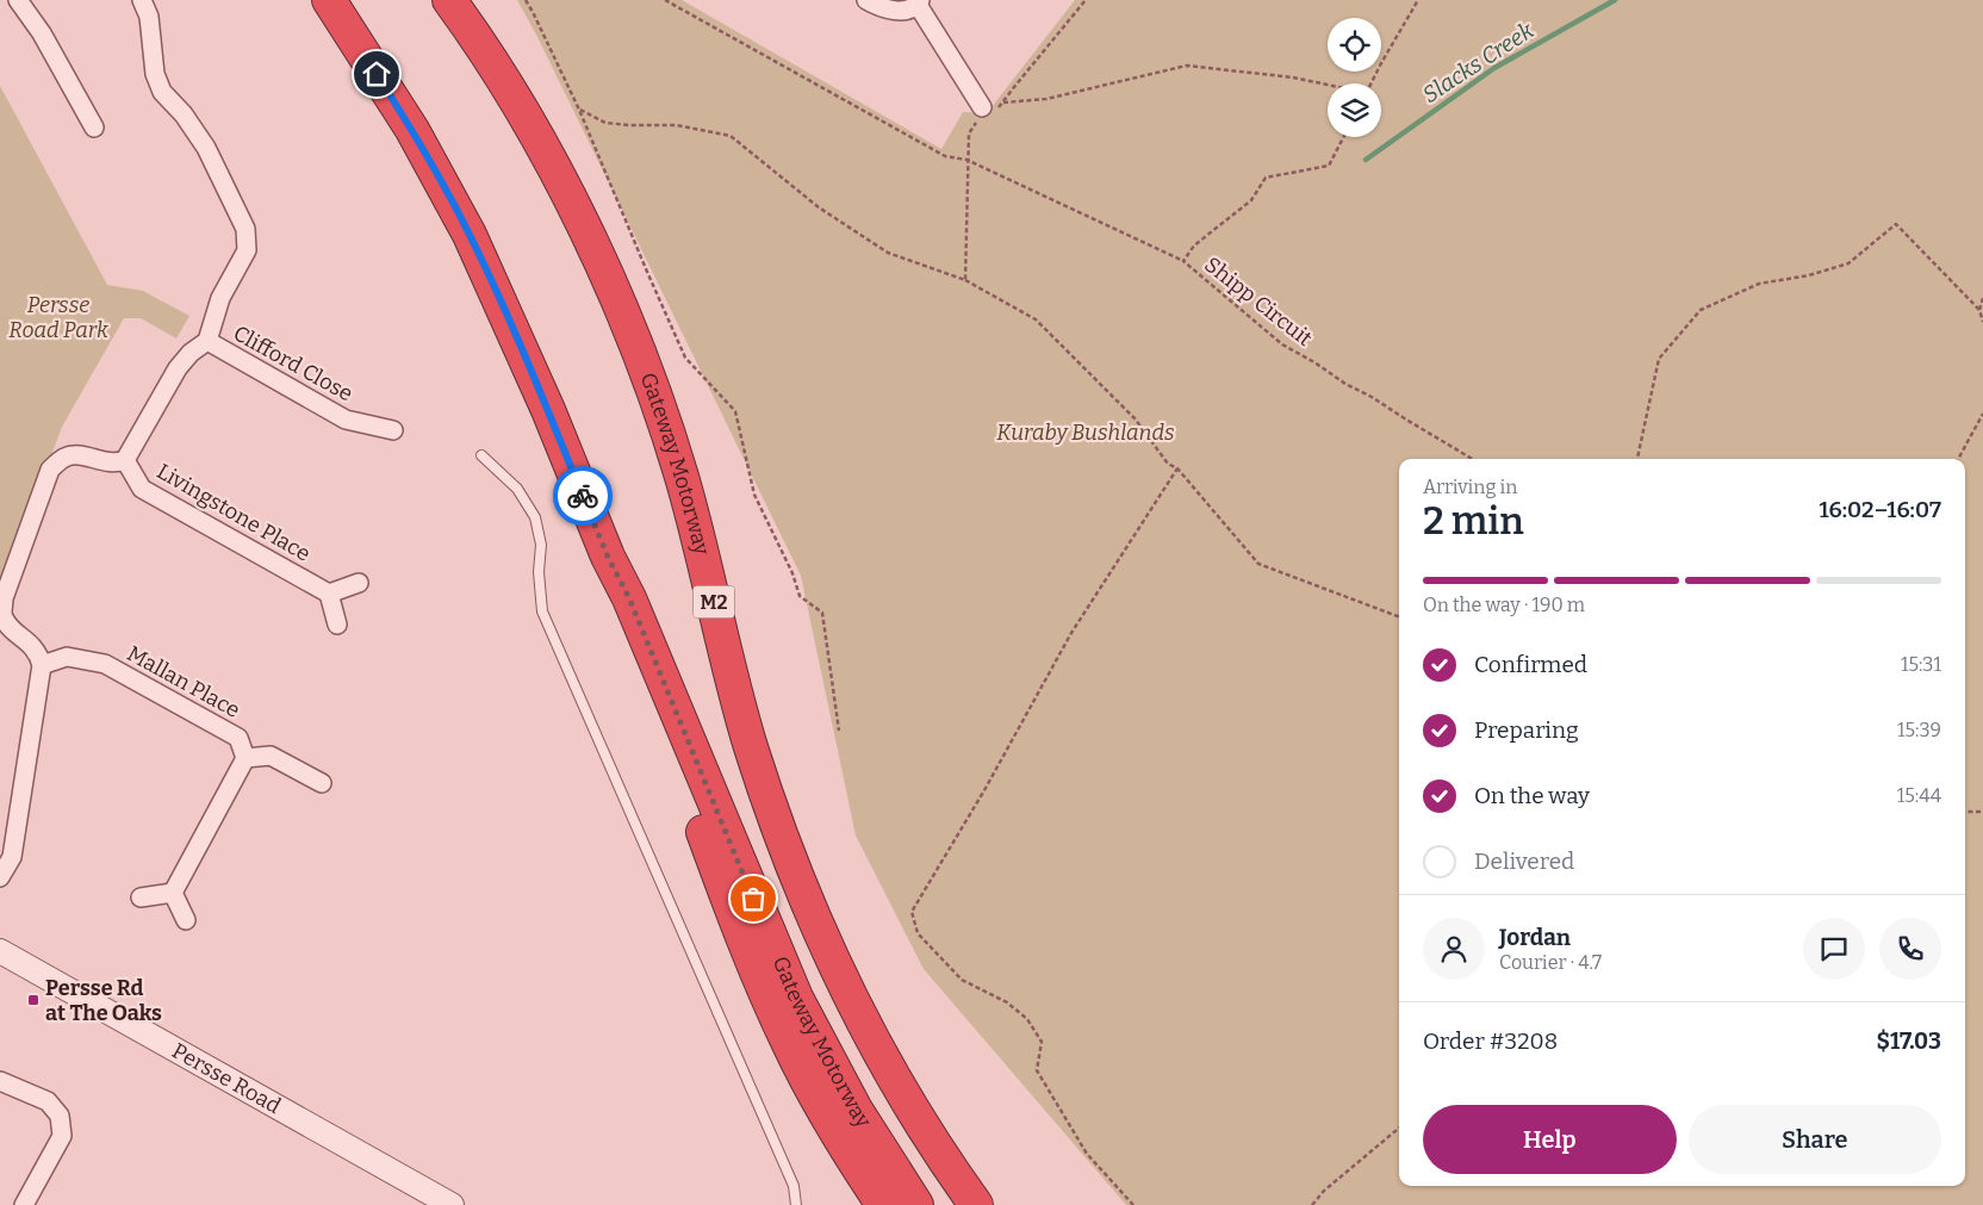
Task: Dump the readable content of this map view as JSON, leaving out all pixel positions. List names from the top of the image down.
{
  "streets": {
    "highway": ["Gateway Motorway", "M2"],
    "street": [
      "Clifford Close",
      "Livingstone Place",
      "Mallan Place",
      "Persse Road"
    ],
    "path": ["Shipp Circuit"]
  },
  "water": ["Slacks Creek"],
  "parks": ["Persse Road Park", "Kuraby Bushlands"],
  "places": {
    "transit": ["Persse Rd at The Oaks"]
  },
  "page": {
    "heading": ["2 min", "Arriving in", "16:02–16:07"],
    "panel": [
      "Jordan",
      "Courier · 4.7",
      "Order #3208",
      "$17.03"
    ],
    "bar": "On the way · 190 m",
    "list": [
      ["Confirmed", "15:31"],
      ["Preparing", "15:39"],
      ["On the way", "15:44"],
      "Delivered"
    ],
    "buttons": ["Help", "Share"]
  }
}
